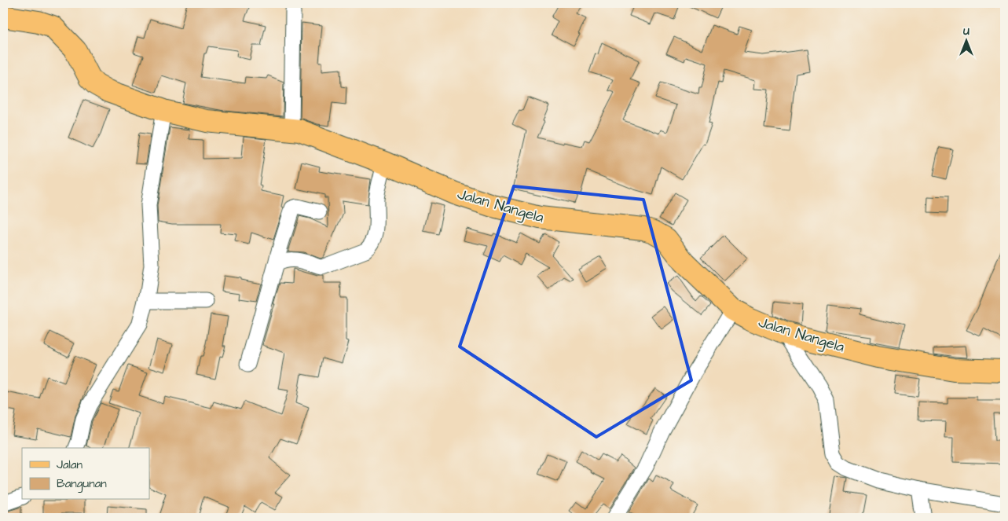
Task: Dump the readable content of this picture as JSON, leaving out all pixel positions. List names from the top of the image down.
{
  "streets": {
    "main road": ["Jalan Nangela"]
  },
  "legend": ["Jalan", "Bangunan"],
  "north": "top"
}
